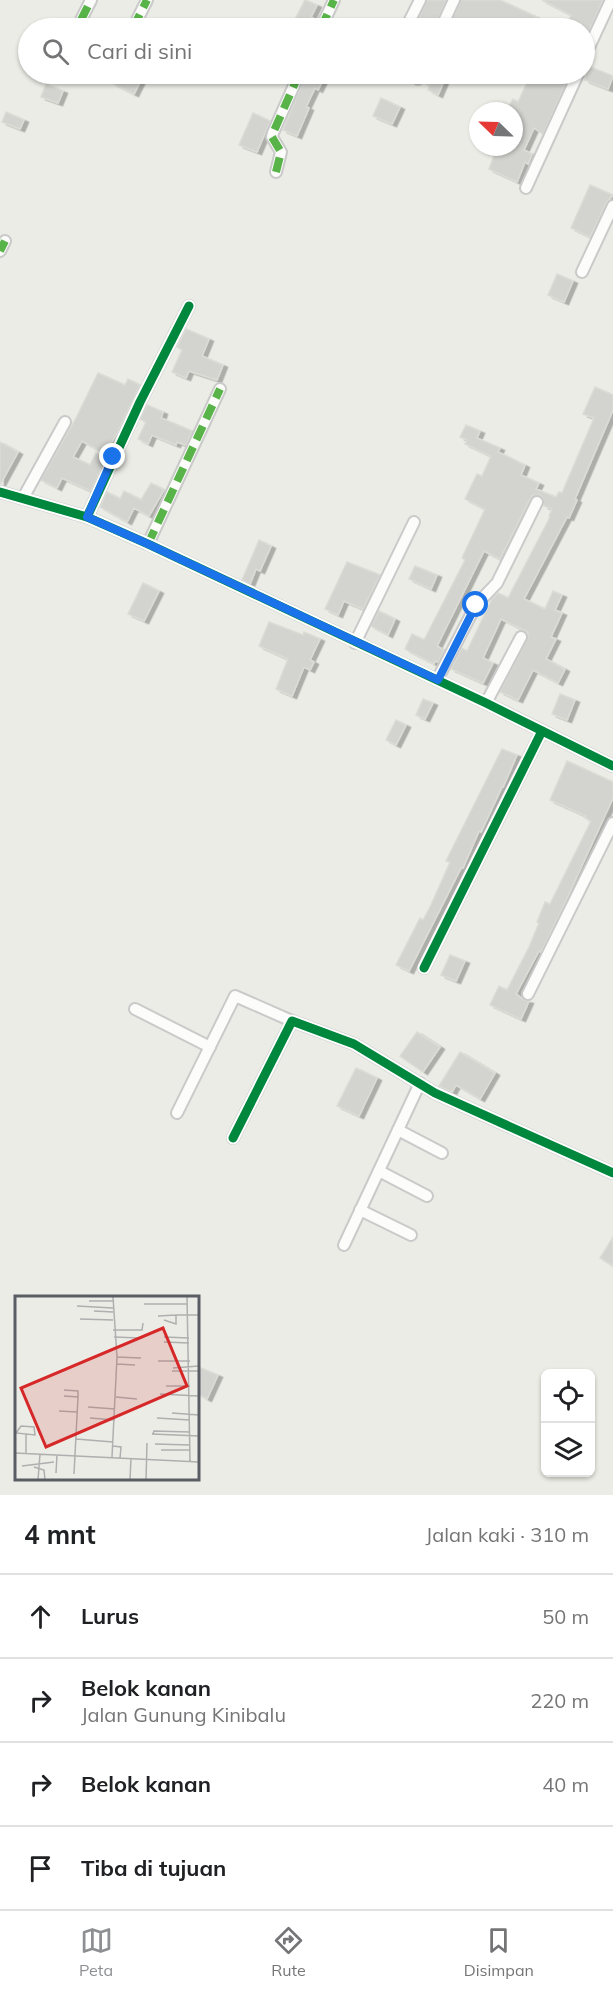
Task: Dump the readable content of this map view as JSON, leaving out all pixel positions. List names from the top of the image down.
{
  "north": "top left",
  "page": {
    "search": "Cari di sini",
    "heading": ["4 mnt", "Jalan kaki · 310 m"],
    "list": [
      ["Lurus", "50 m"],
      ["Belok kanan", "Jalan Gunung Kinibalu", "220 m"],
      ["Belok kanan", "40 m"],
      "Tiba di tujuan"
    ],
    "nav": ["Peta", "Rute", "Disimpan"]
  }
}
